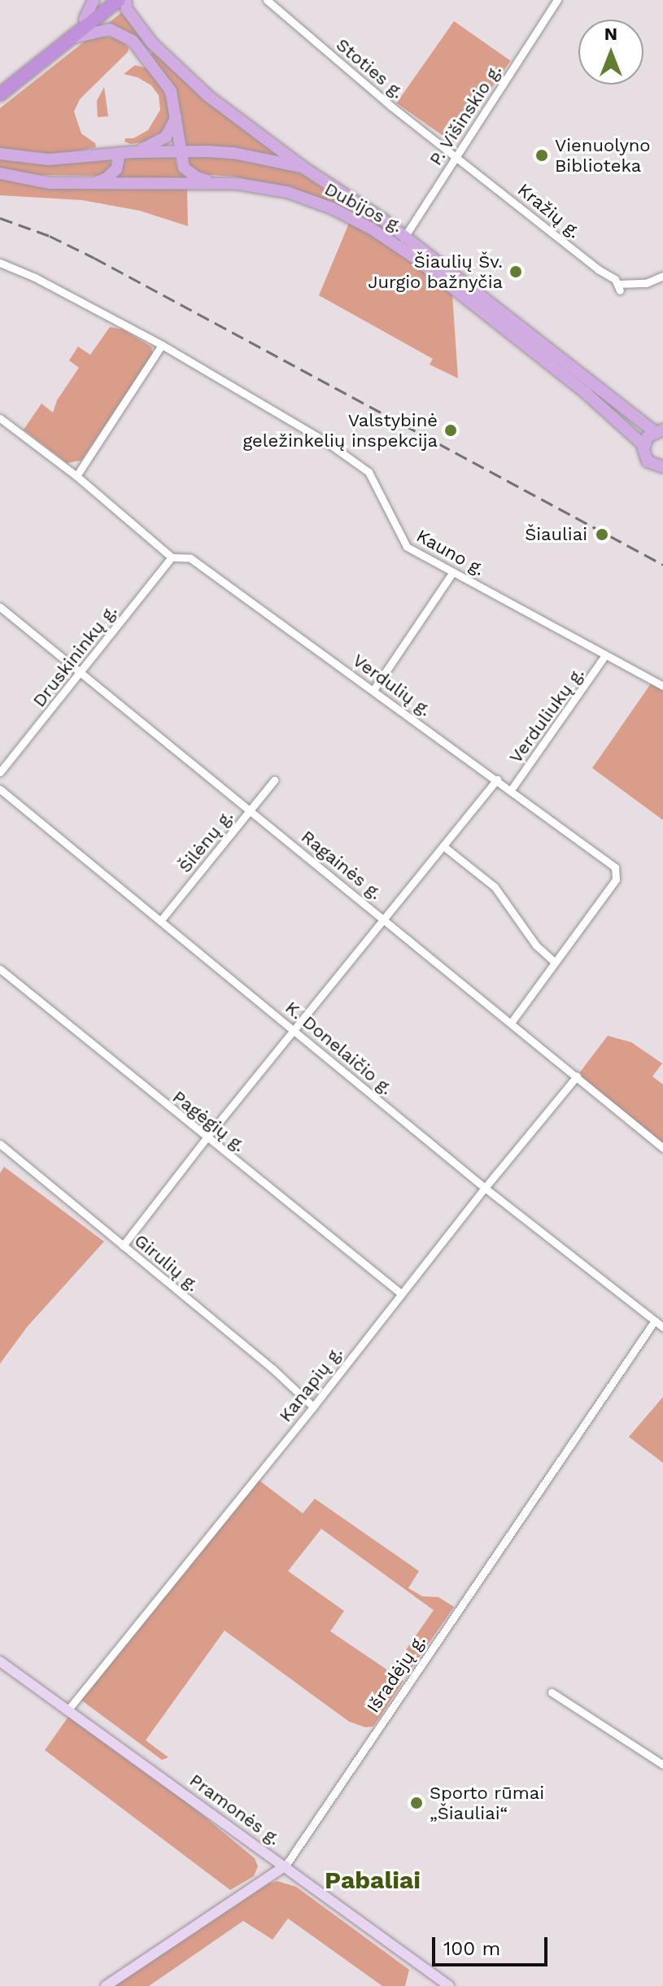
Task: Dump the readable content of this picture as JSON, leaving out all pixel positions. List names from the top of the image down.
{
  "streets": {
    "main road": ["Dubijos g.", "Išradėjų g.", "Pramonės g."],
    "street": [
      "Stoties g.",
      "P. Višinskio g.",
      "Kražių g.",
      "Kauno g.",
      "Druskininkų g.",
      "Verdulių g.",
      "Verduliukų g.",
      "Šilėnų g.",
      "Ragainės g.",
      "K. Donelaičio g.",
      "Pagėgių g.",
      "Girulių g.",
      "Kanapių g."
    ]
  },
  "crossings": [
    ["Stoties g.", "P. Višinskio g."],
    ["Stoties g.", "Kražių g."],
    ["P. Višinskio g.", "Dubijos g."],
    ["P. Višinskio g.", "Kražių g."],
    ["Kauno g.", "Verduliukų g."],
    ["Druskininkų g.", "Verdulių g."],
    ["Druskininkų g.", "Ragainės g."],
    ["Verdulių g.", "Verduliukų g."],
    ["Verdulių g.", "Ragainės g."],
    ["Verduliukų g.", "Ragainės g."],
    ["Verduliukų g.", "K. Donelaičio g."],
    ["Verduliukų g.", "Pagėgių g."],
    ["Verduliukų g.", "Girulių g."],
    ["Šilėnų g.", "Ragainės g."],
    ["Šilėnų g.", "K. Donelaičio g."],
    ["Ragainės g.", "Kanapių g."],
    ["K. Donelaičio g.", "Kanapių g."],
    ["K. Donelaičio g.", "Išradėjų g."],
    ["Pagėgių g.", "Kanapių g."],
    ["Girulių g.", "Kanapių g."],
    ["Kanapių g.", "Pramonės g."],
    ["Išradėjų g.", "Pramonės g."]
  ],
  "districts": ["Pabaliai"],
  "places": [
    "Vienuolyno Biblioteka",
    "Šiaulių Šv. Jurgio bažnyčia",
    "Valstybinė geležinkelių inspekcija",
    "Šiauliai",
    "Sporto rūmai „Šiauliai“"
  ],
  "scale_bar": "100 m",
  "north": "top"
}
